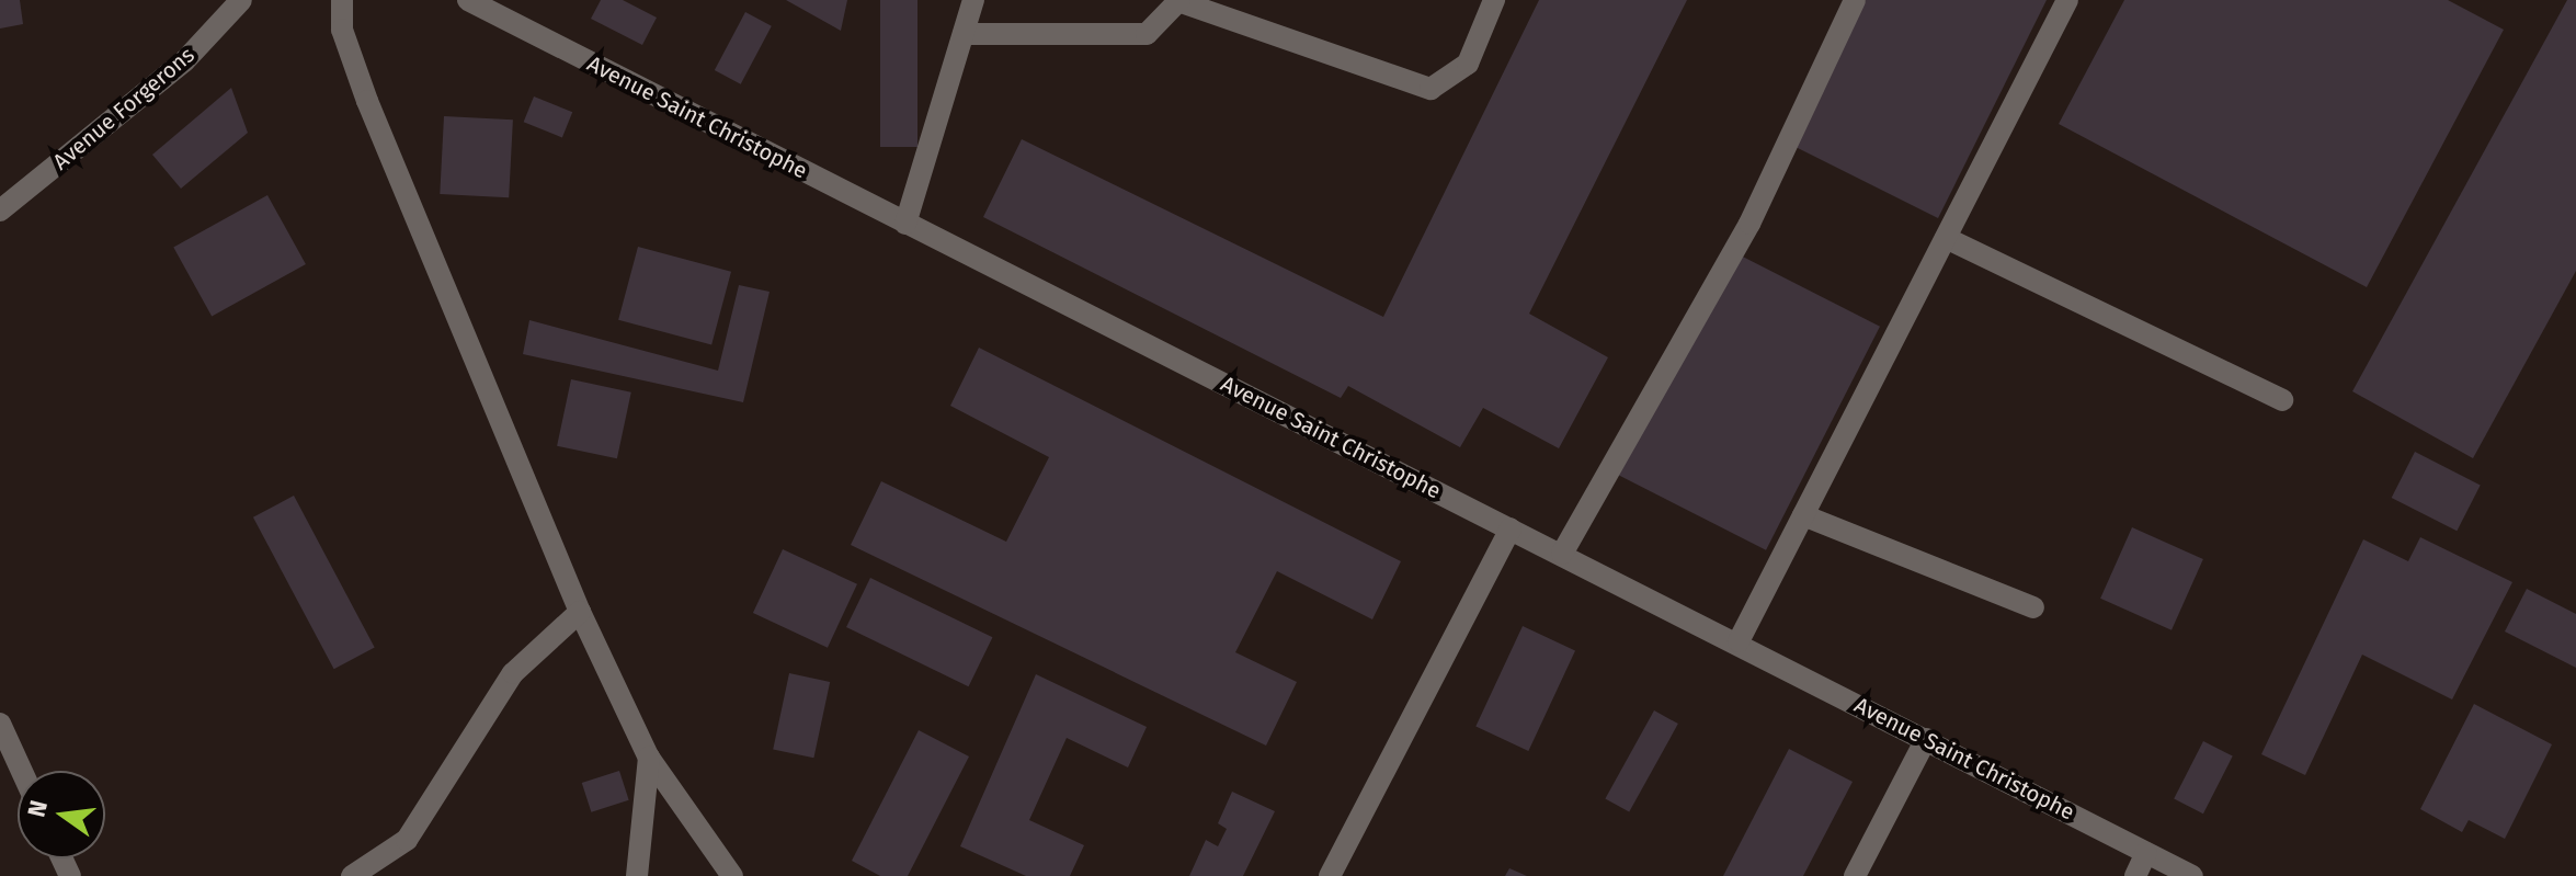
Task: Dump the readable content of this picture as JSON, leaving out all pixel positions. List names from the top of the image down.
{
  "streets": {
    "street": ["Avenue Forgerons", "Avenue Saint Christophe"]
  },
  "north": "left"
}
